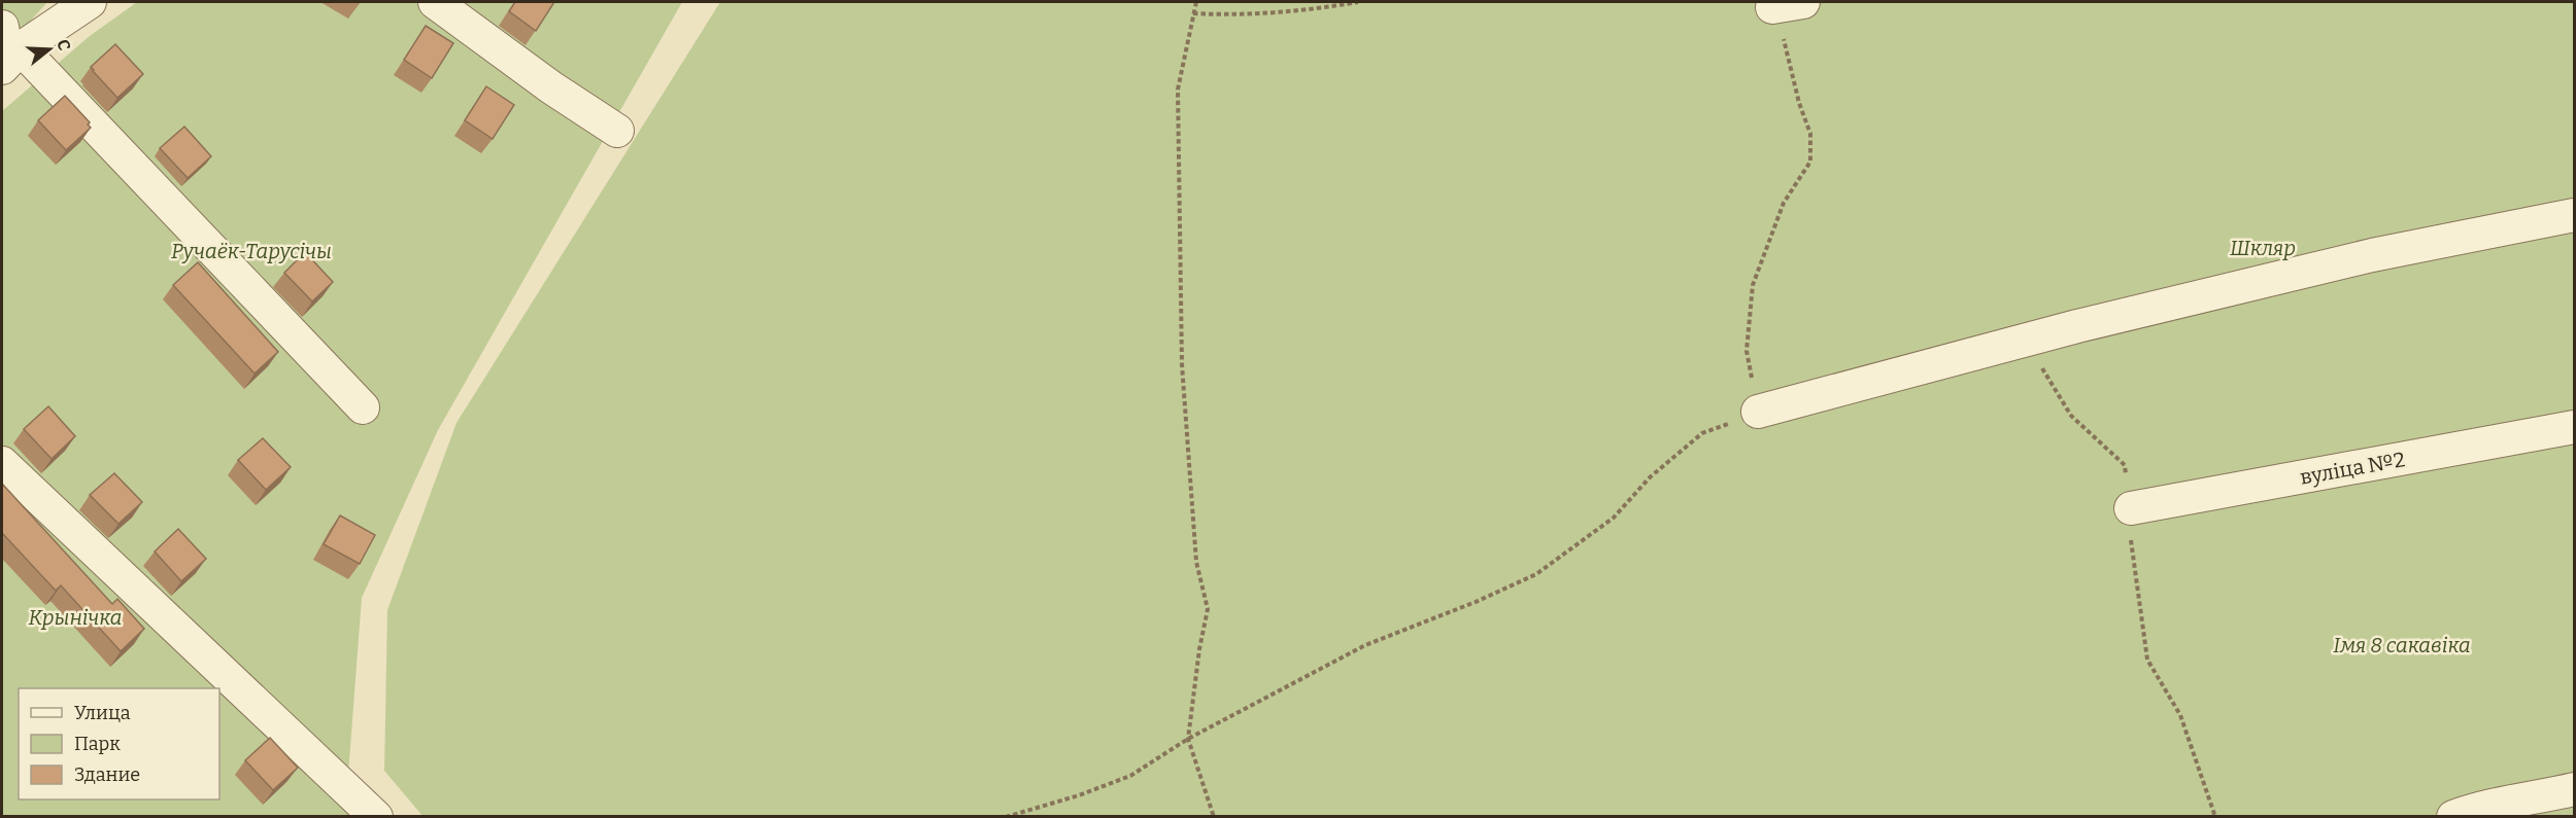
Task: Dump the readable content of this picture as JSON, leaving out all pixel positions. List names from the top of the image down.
{
  "streets": {
    "street": ["вуліца №2"]
  },
  "parks": [
    "Шкляр",
    "Ручаёк-Тарусічы",
    "Крынічка",
    "Імя 8 сакавіка"
  ],
  "legend": ["Улица", "Парк", "Здание"],
  "north": "right"
}
